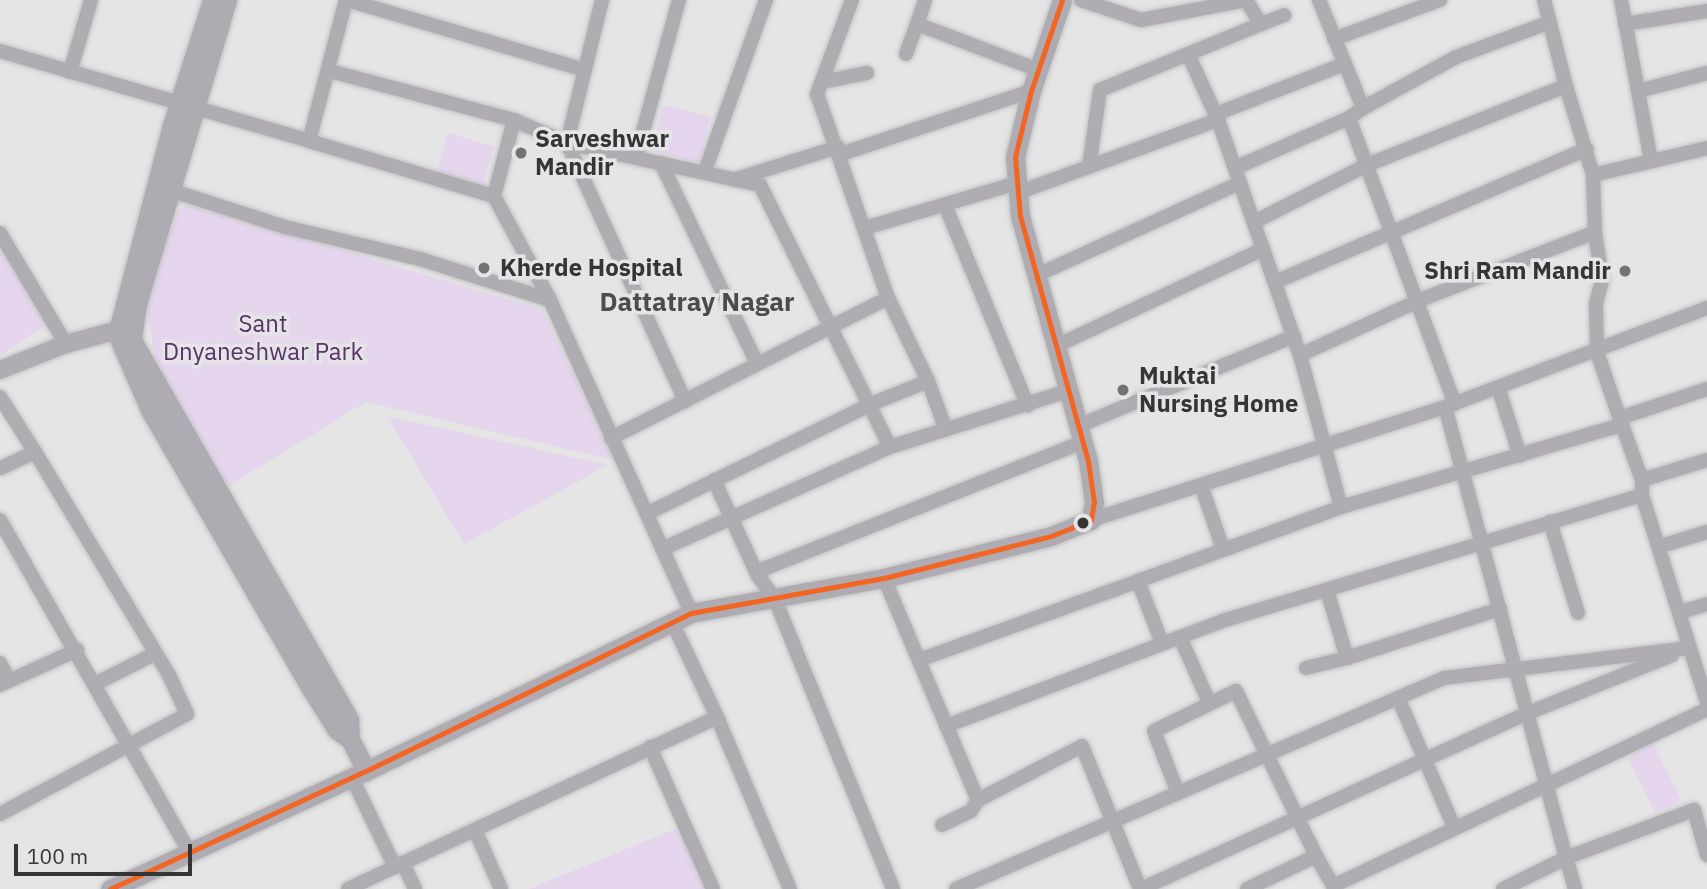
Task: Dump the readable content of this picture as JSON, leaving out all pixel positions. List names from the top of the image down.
{
  "districts": ["Dattatray Nagar"],
  "parks": ["Sant Dnyaneshwar Park"],
  "places": [
    "Sarveshwar Mandir",
    "Kherde Hospital",
    "Shri Ram Mandir",
    "Muktai Nursing Home"
  ],
  "scale_bar": "100 m"
}
